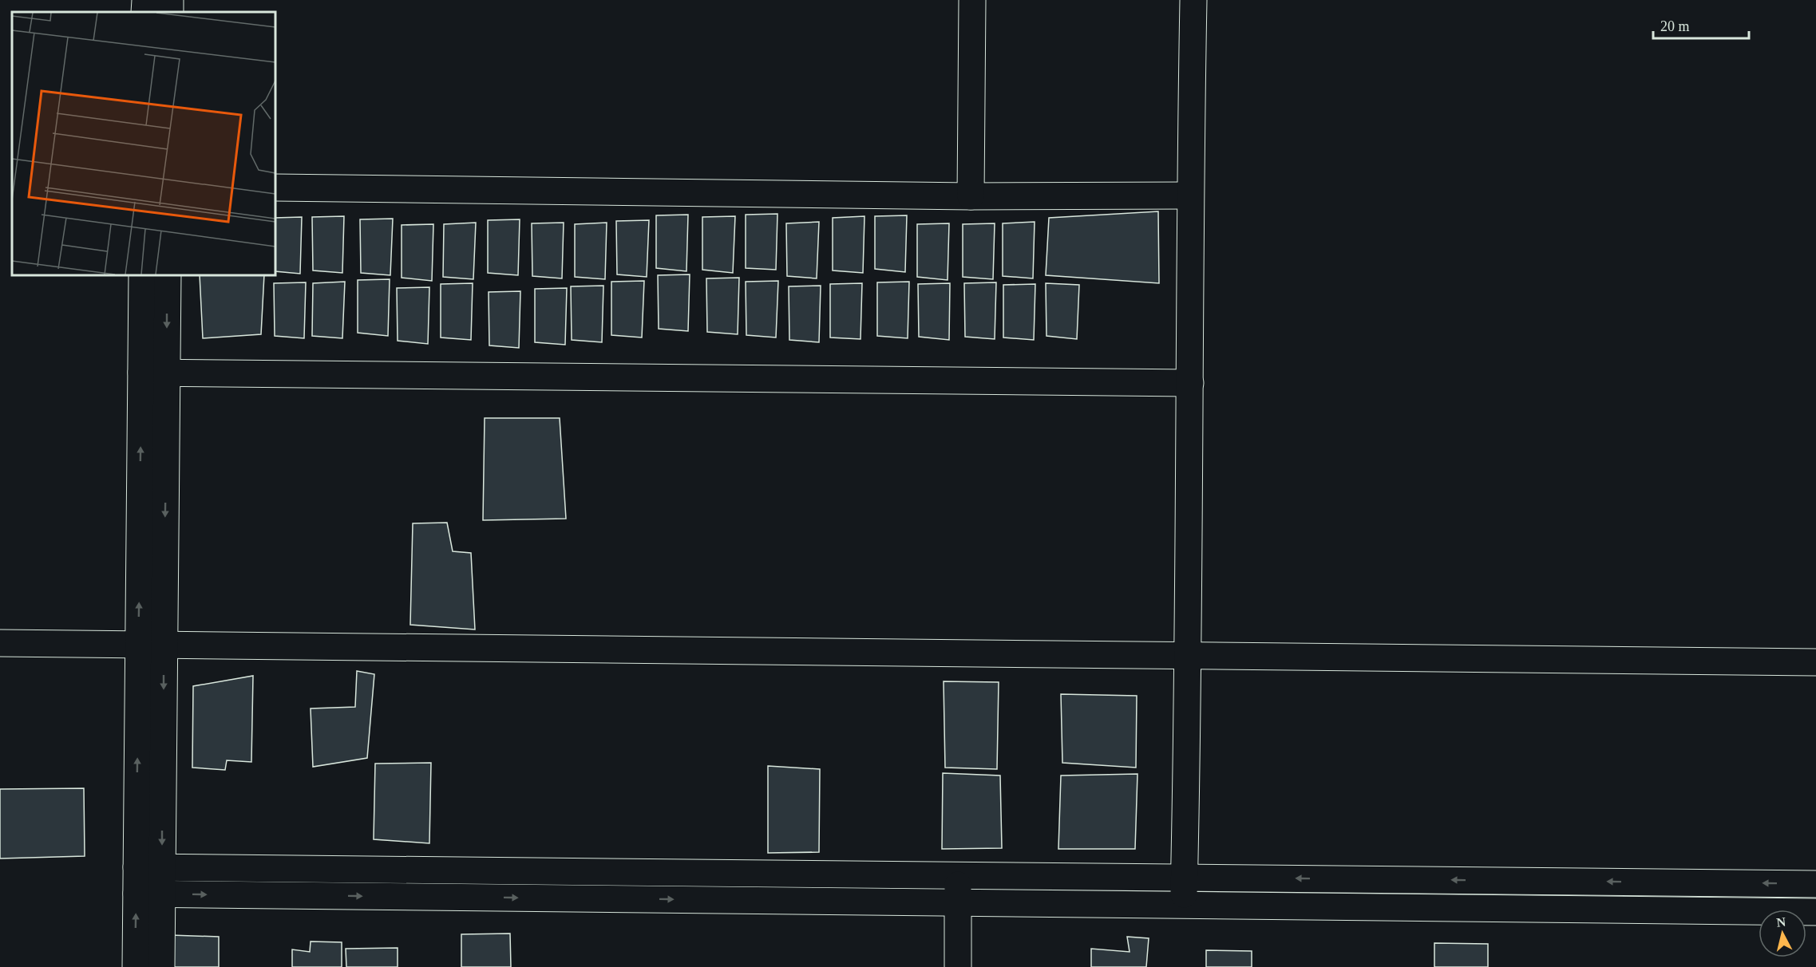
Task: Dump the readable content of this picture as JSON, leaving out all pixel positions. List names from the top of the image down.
{
  "scale_bar": "20 m",
  "north": "top"
}
